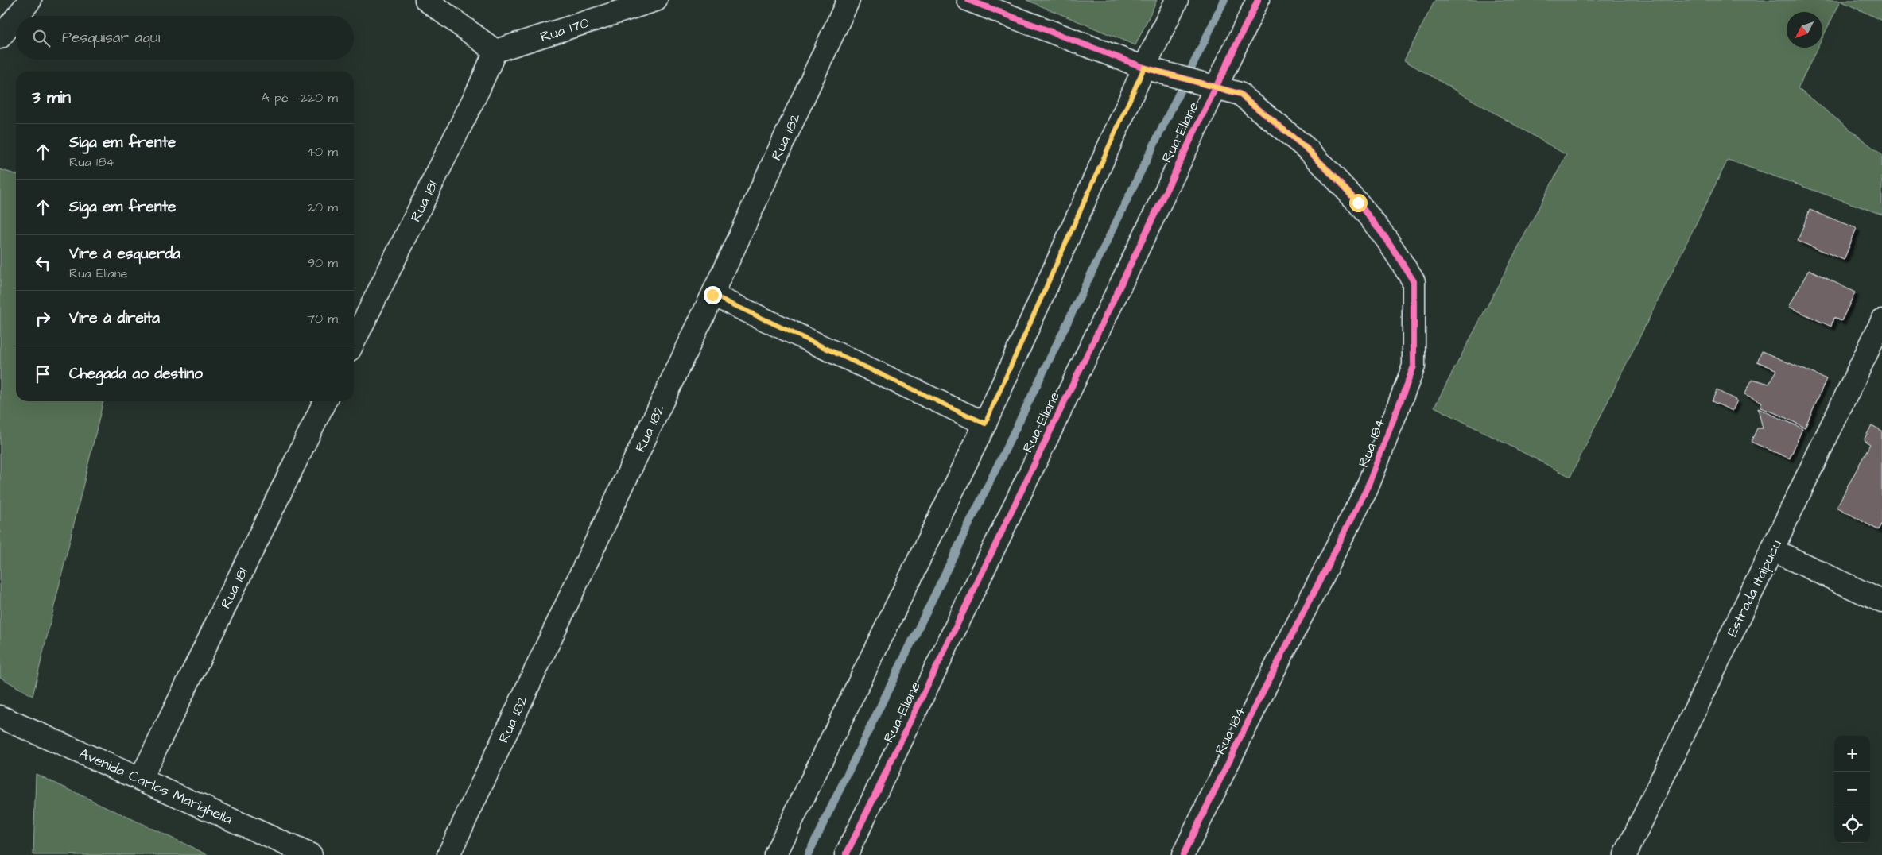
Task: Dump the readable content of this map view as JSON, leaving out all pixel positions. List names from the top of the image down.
{
  "streets": {
    "street": [
      "Rua 170",
      "Rua Eliane",
      "Rua 182",
      "Rua 181",
      "Rua 184",
      "Estrada Itaipucu",
      "Avenida Carlos Marighella"
    ]
  },
  "crossings": [
    ["Rua 170", "Rua 181"],
    ["Rua Eliane", "Rua 184"],
    ["Rua 181", "Avenida Carlos Marighella"]
  ],
  "north": "bottom left",
  "page": {
    "search": "Pesquisar aqui",
    "heading": ["3 min", "A pé · 220 m"],
    "list": [
      ["Siga em frente", "Rua 184", "40 m"],
      ["Siga em frente", "20 m"],
      ["Vire à esquerda", "Rua Eliane", "90 m"],
      ["Vire à direita", "70 m"],
      "Chegada ao destino"
    ],
    "map_buttons": ["+", "−"]
  }
}
